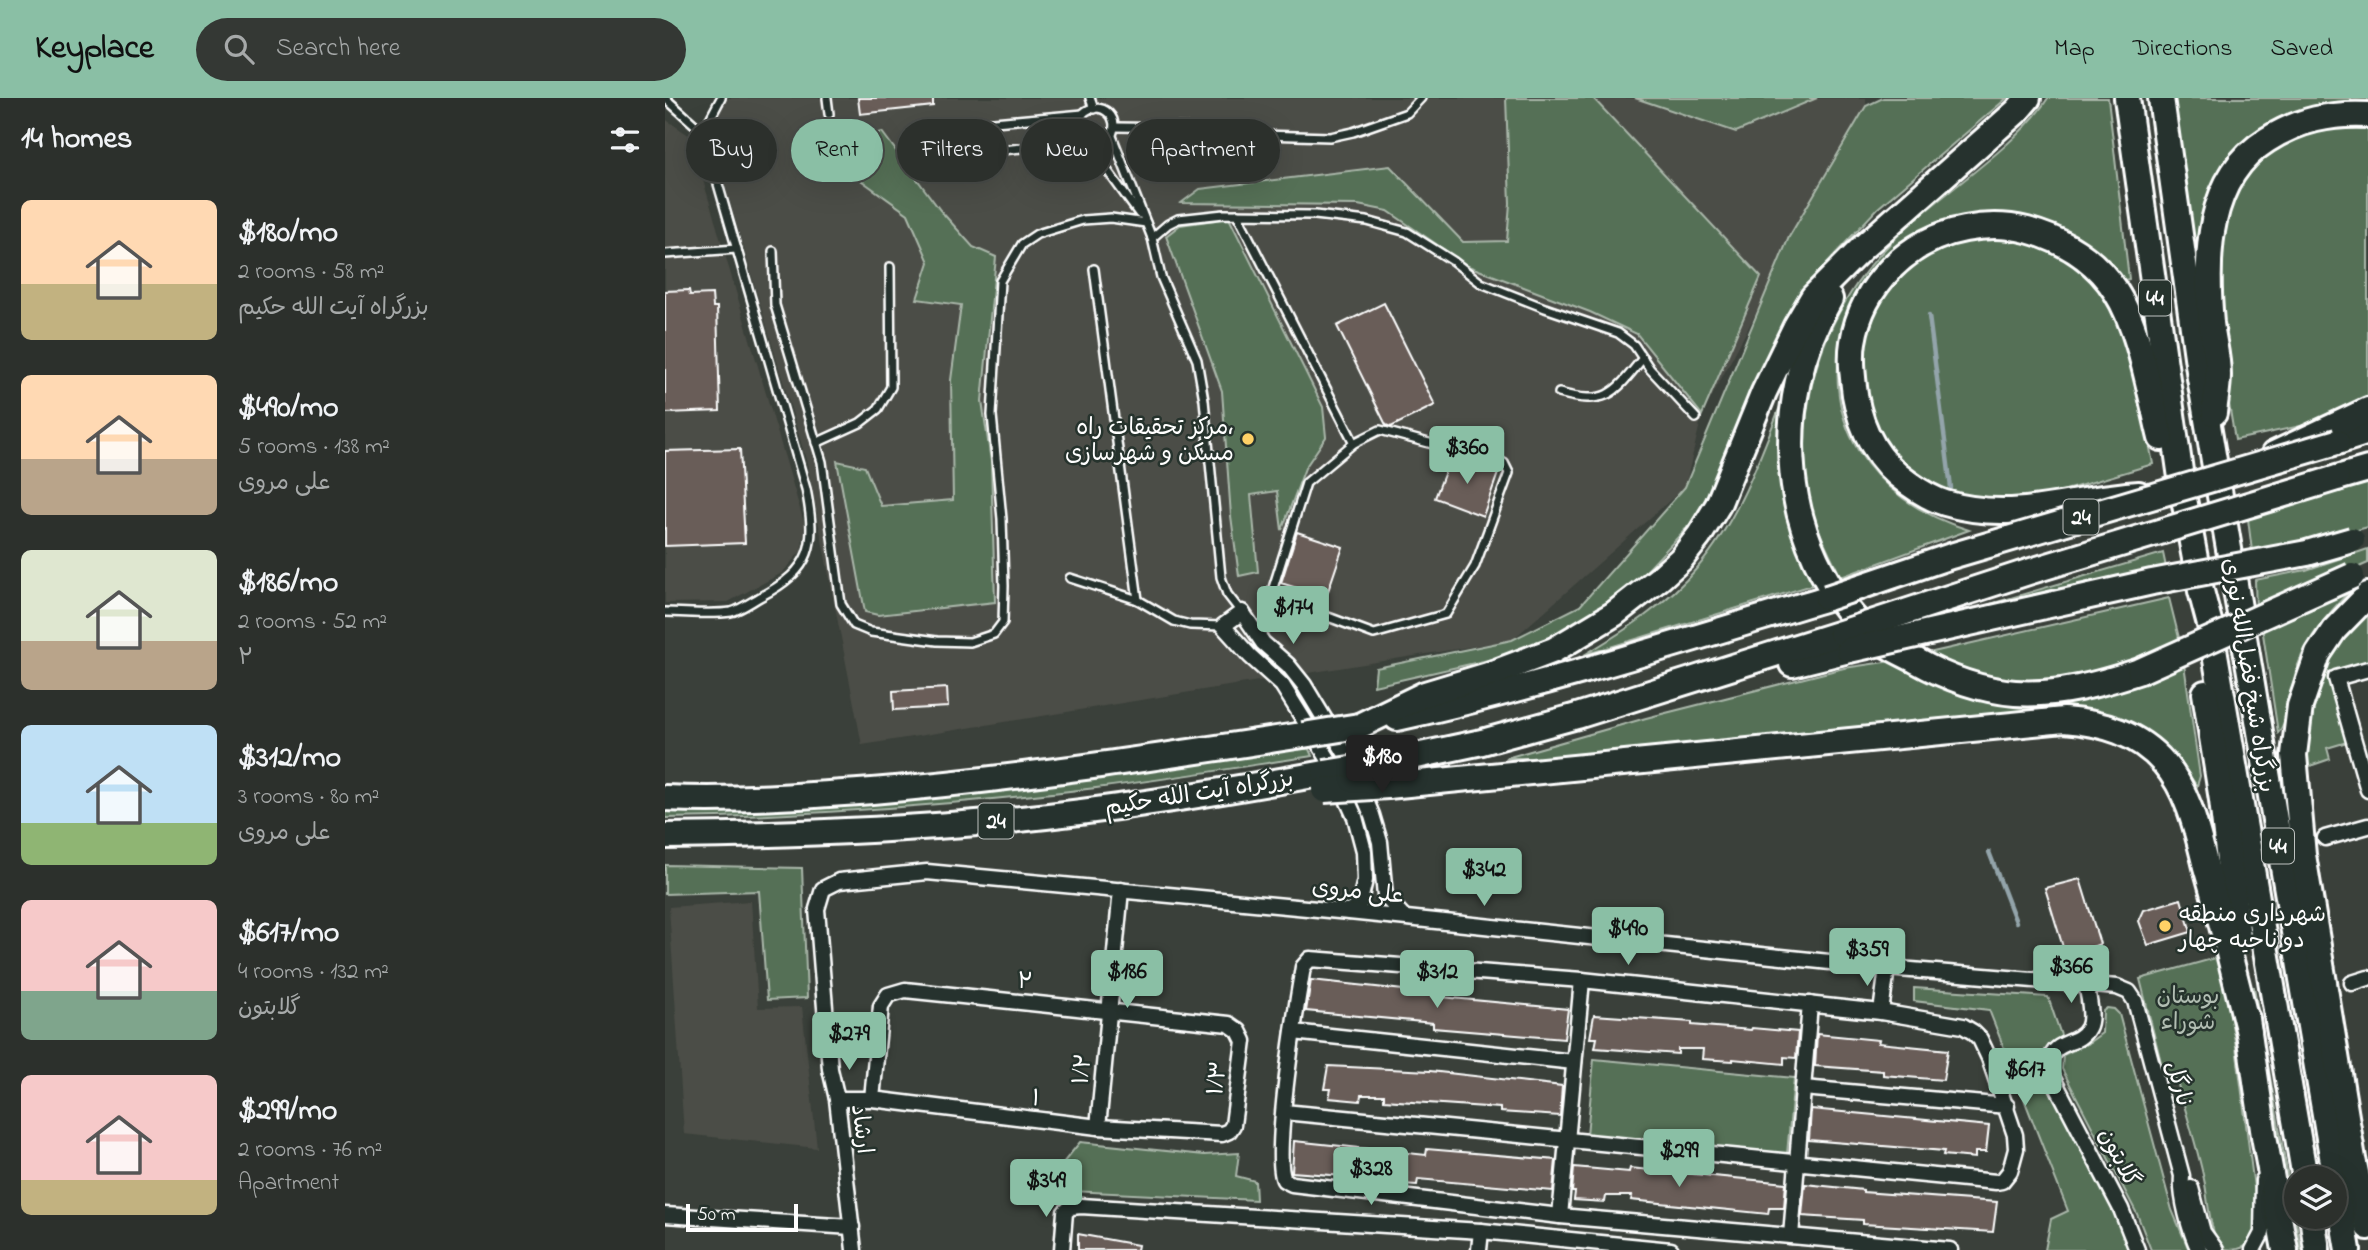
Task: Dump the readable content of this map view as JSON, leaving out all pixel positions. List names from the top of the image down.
{
  "streets": {
    "highway": [
      "44",
      "24",
      "بزرگراه شیخ فضل‌الله نوری",
      "بزرگراه آیت الله حکیم"
    ],
    "street": [
      "علی مروی",
      "۲",
      "۱/۲",
      "۱/۳",
      "نارگل",
      "۱",
      "ارشاد",
      "گلابتون"
    ]
  },
  "crossings": [
    ["24", "بزرگراه شیخ فضل‌الله نوری"],
    ["24", "بزرگراه آیت الله حکیم"],
    ["بزرگراه شیخ فضل‌الله نوری", "بزرگراه آیت الله حکیم"],
    ["علی مروی", "۱/۲"],
    ["علی مروی", "نارگل"],
    ["علی مروی", "ارشاد"],
    ["علی مروی", "گلابتون"],
    ["۲", "۱/۲"],
    ["۲", "۱/۳"],
    ["۲", "۱"],
    ["۱/۲", "۱"],
    ["۱/۳", "۱"],
    ["۱", "ارشاد"]
  ],
  "parks": ["بوستان شوراء"],
  "places": ["مرکز تحقیقات راه، مسکن و شهرسازی", "شهرداری منطقه دو ناحیه چهار"],
  "scale_bar": "50 m",
  "page": {
    "header": "Keyplace",
    "search": "Search here",
    "nav": ["Map", "Directions", "Saved"],
    "heading": "14 homes",
    "chip": [
      "Buy",
      "Rent",
      "Filters",
      "New",
      "Apartment"
    ],
    "list": [
      {
        "name": "$180/mo",
        "note": "2 rooms · 58 m² · بزرگراه آیت الله حکیم"
      },
      {
        "name": "$490/mo",
        "note": "5 rooms · 138 m² · علی مروی"
      },
      {
        "name": "$186/mo",
        "note": "2 rooms · 52 m² · ۲"
      },
      {
        "name": "$312/mo",
        "note": "3 rooms · 80 m² · علی مروی"
      },
      {
        "name": "$617/mo",
        "note": "4 rooms · 132 m² · گلابتون"
      },
      {
        "name": "$299/mo",
        "note": "2 rooms · 76 m² · Apartment"
      }
    ],
    "price": [
      "$360",
      "$174",
      "$180",
      "$342",
      "$490",
      "$359",
      "$366",
      "$186",
      "$312",
      "$279",
      "$617",
      "$299",
      "$328",
      "$349"
    ],
    "scale": "50 m"
  }
}
